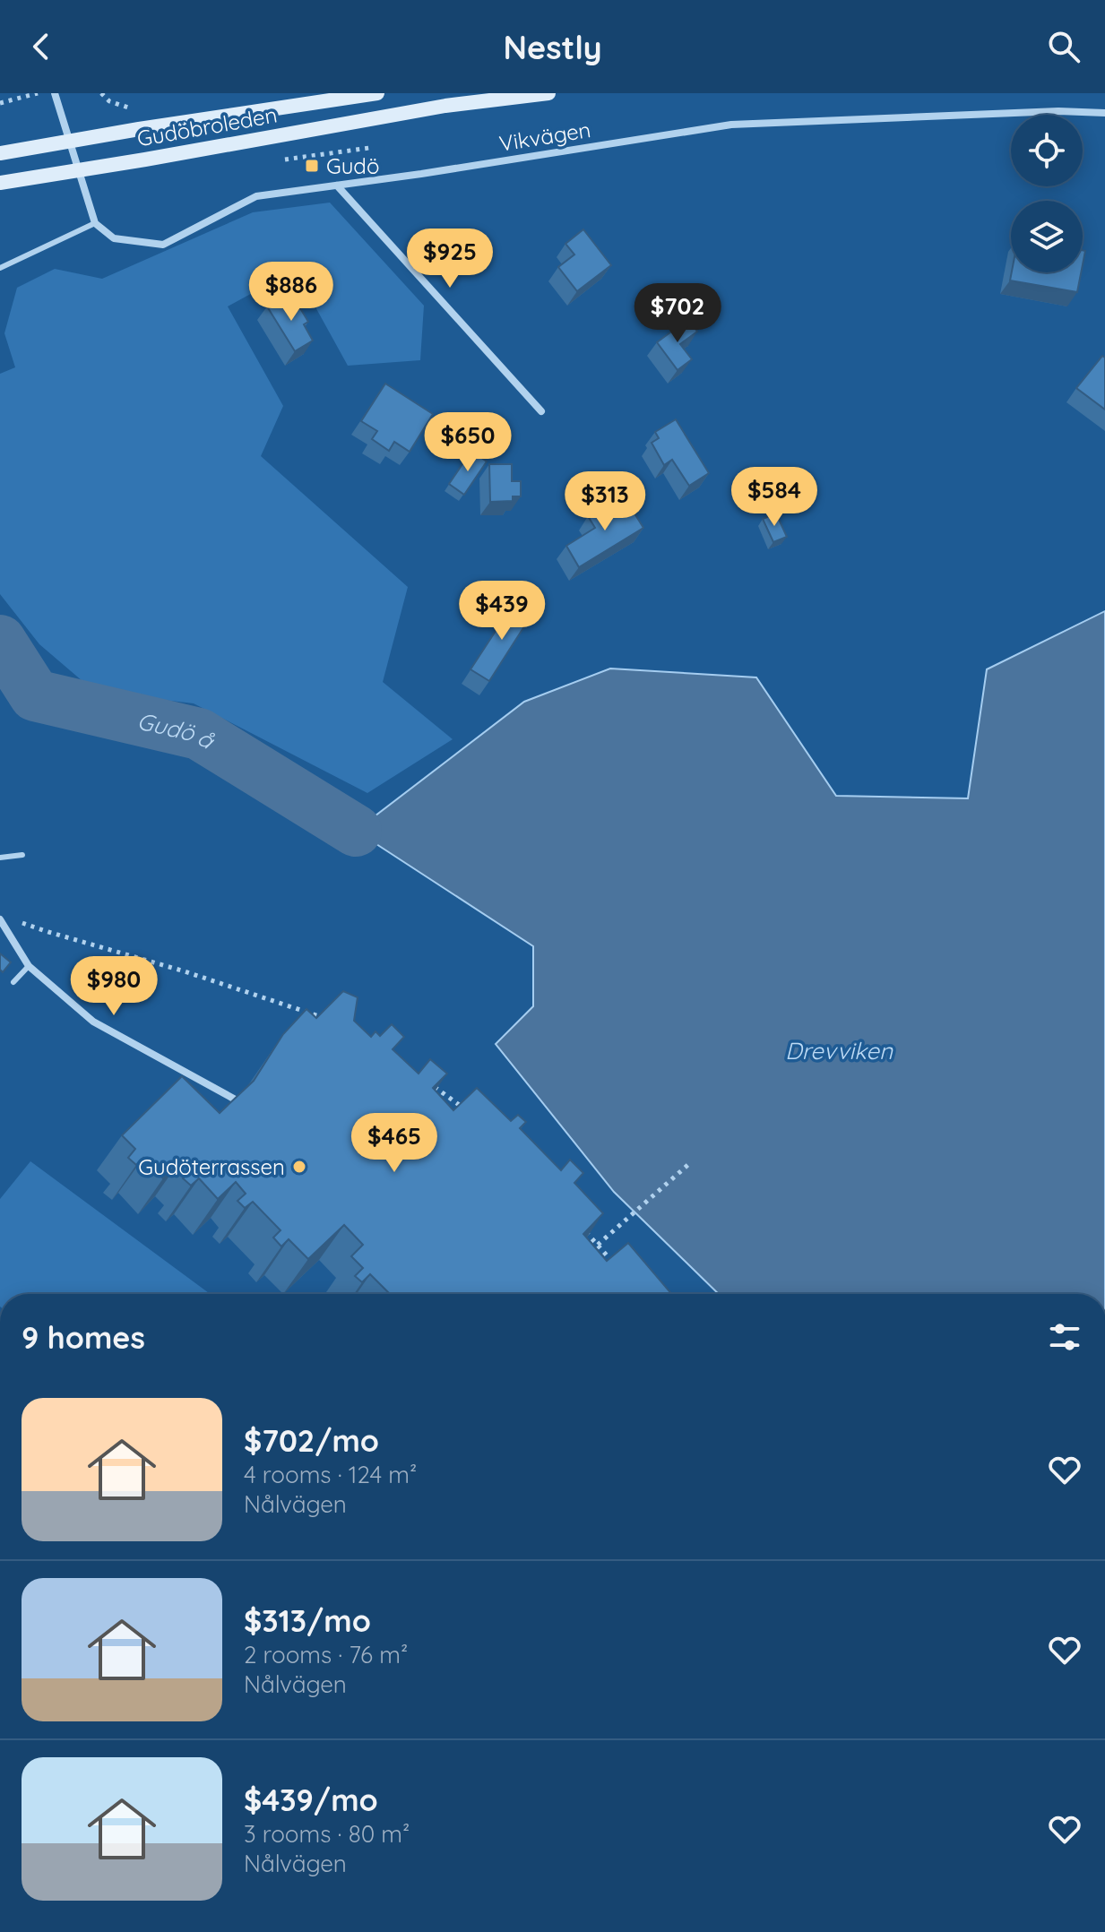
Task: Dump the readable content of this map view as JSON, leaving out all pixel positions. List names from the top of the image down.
{
  "streets": {
    "main road": ["Gudöbroleden"],
    "street": ["Vikvägen"]
  },
  "water": ["Gudö å", "Drevviken"],
  "places": {
    "transit": ["Gudö"],
    "other": ["Gudöterrassen"]
  },
  "page": {
    "header": "Nestly",
    "price": [
      "$925",
      "$886",
      "$702",
      "$650",
      "$584",
      "$313",
      "$439",
      "$980",
      "$465"
    ],
    "heading": "9 homes",
    "list": [
      {
        "name": "$702/mo",
        "note": "4 rooms · 124 m² · Nålvägen"
      },
      {
        "name": "$313/mo",
        "note": "2 rooms · 76 m² · Nålvägen"
      },
      {
        "name": "$439/mo",
        "note": "3 rooms · 80 m² · Nålvägen"
      }
    ]
  }
}
